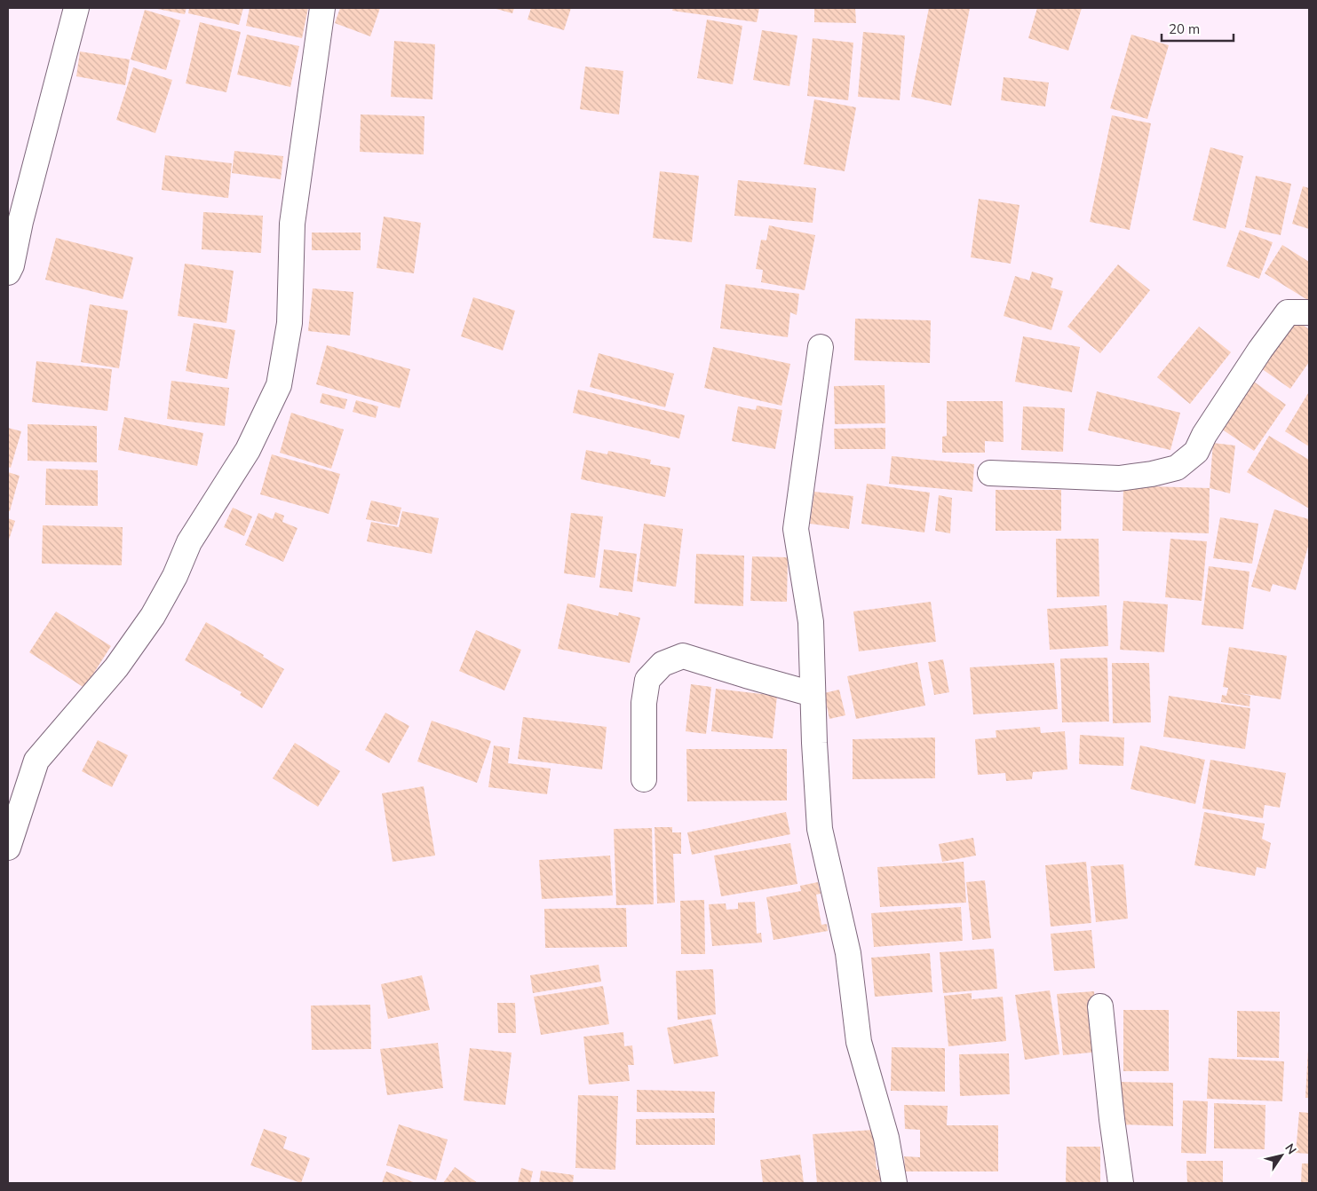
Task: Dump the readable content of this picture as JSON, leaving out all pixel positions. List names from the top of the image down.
{
  "scale_bar": "20 m",
  "north": "top right"
}
